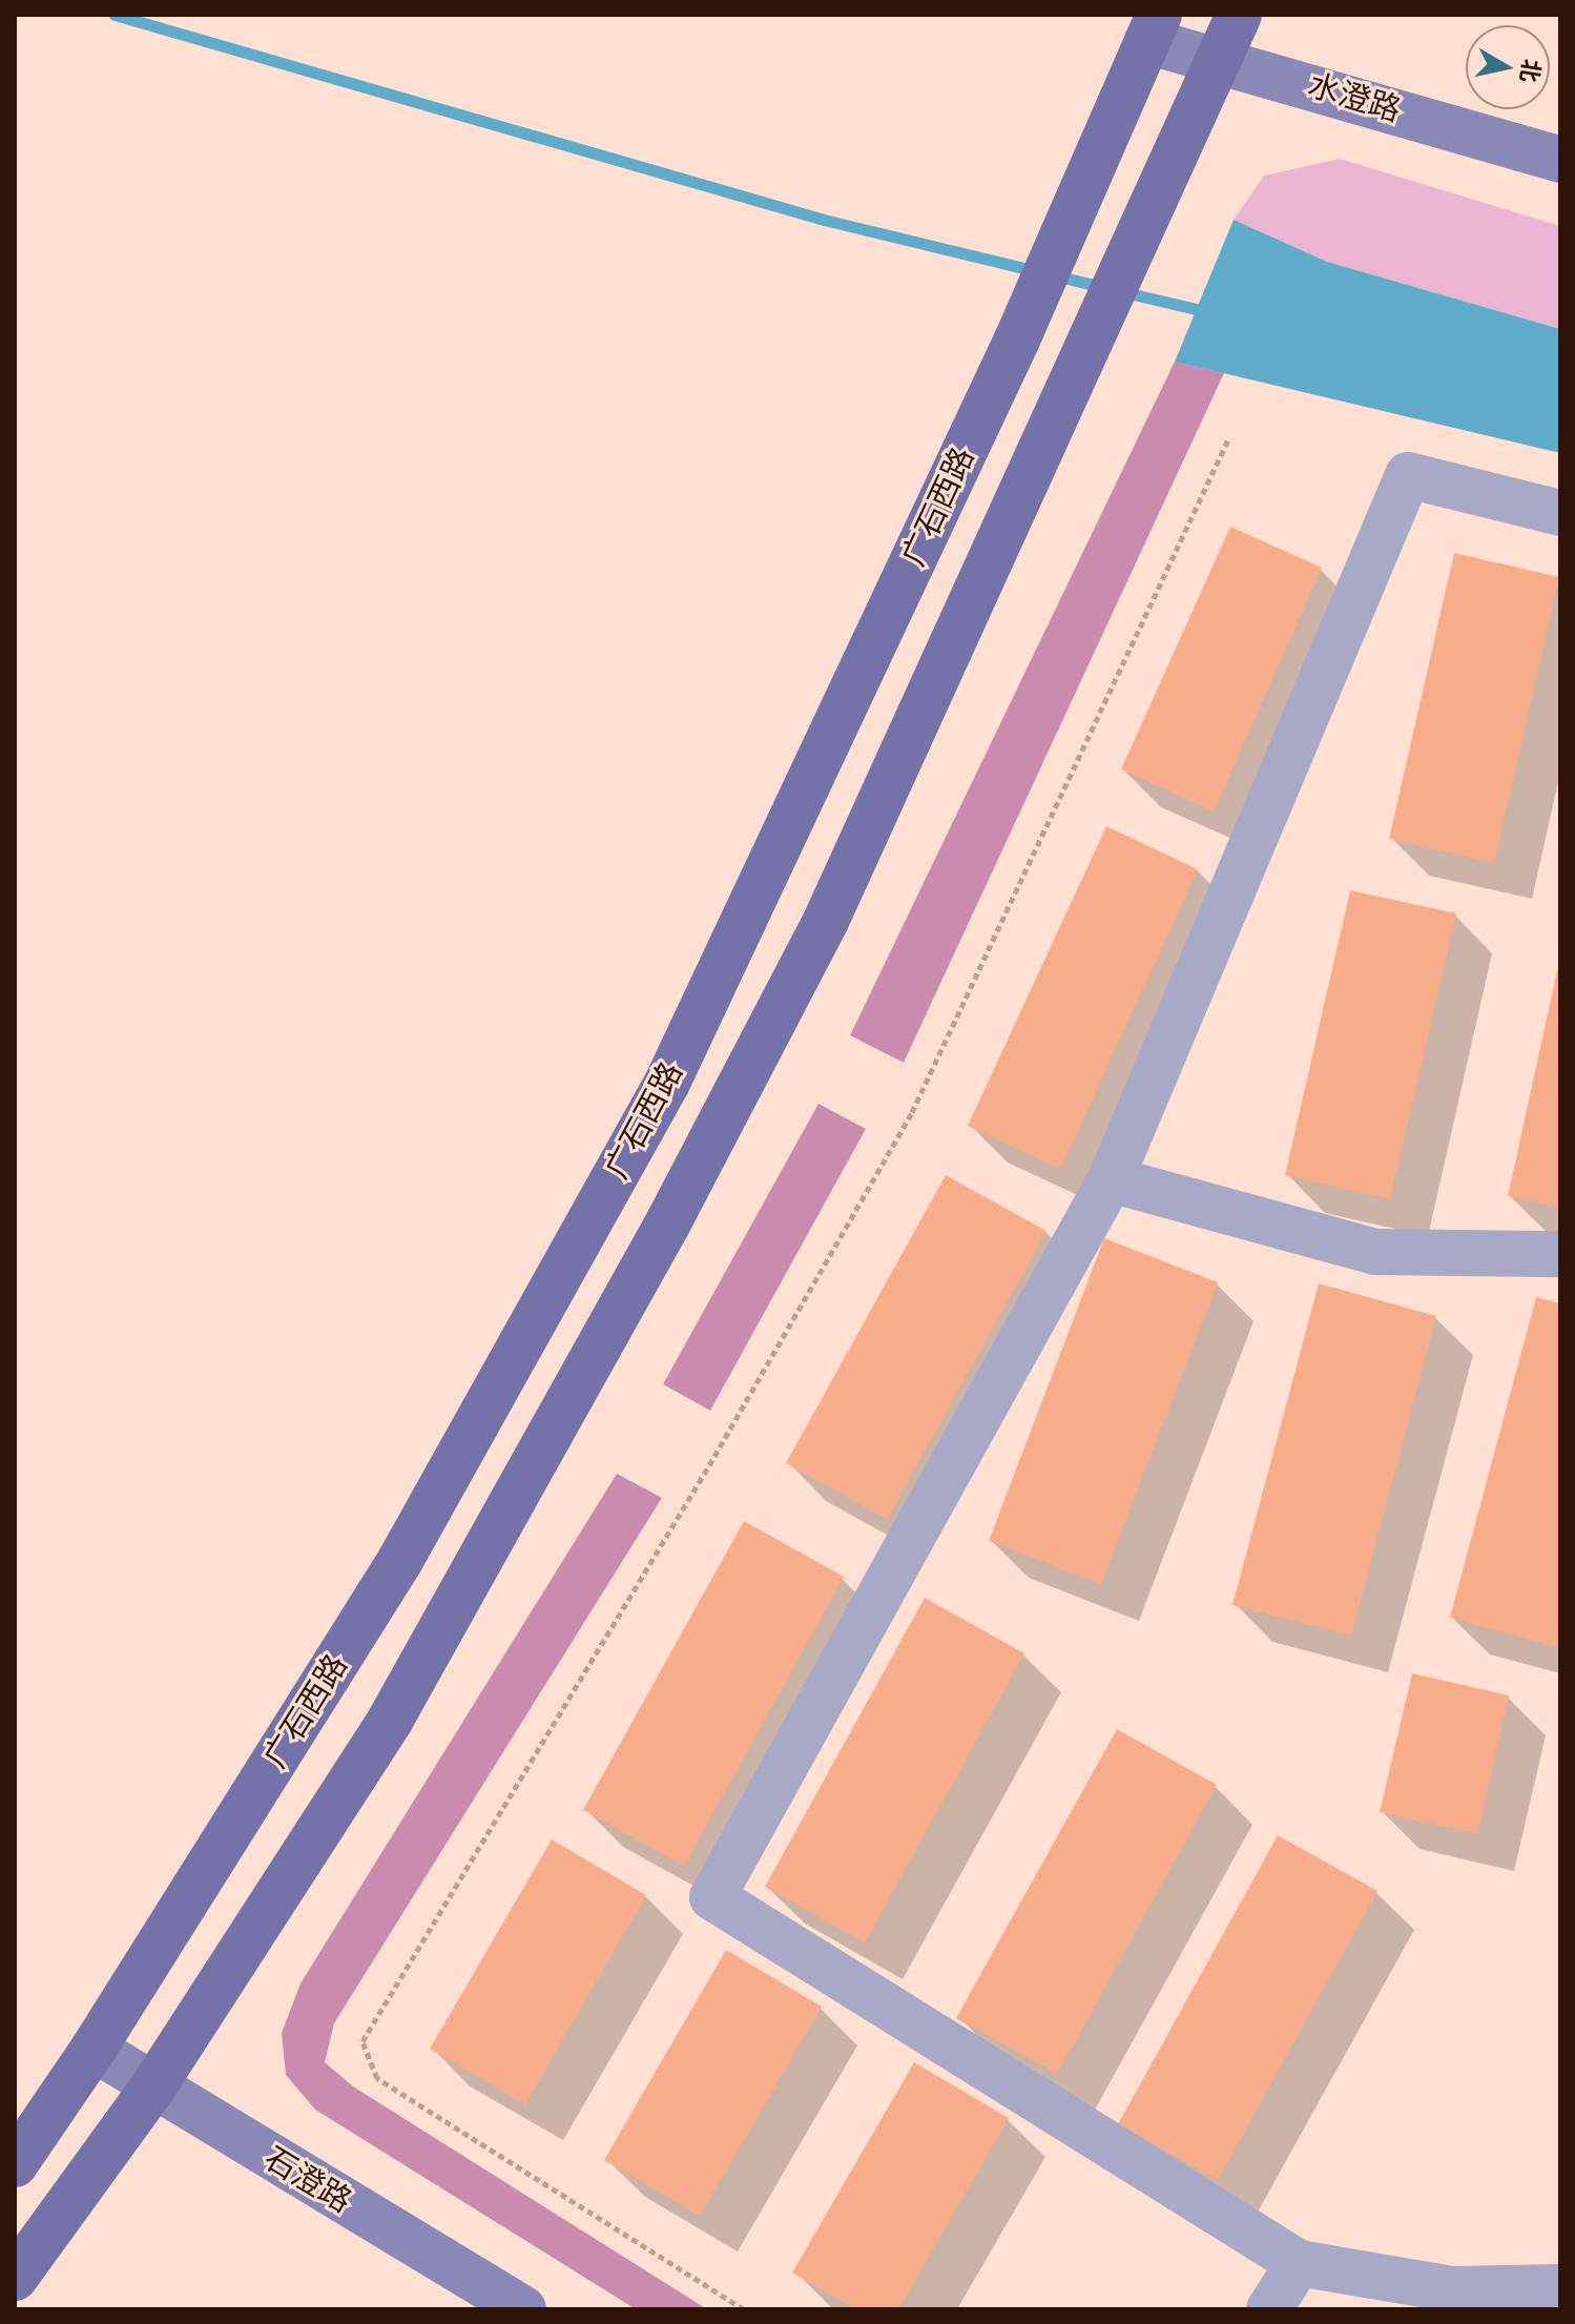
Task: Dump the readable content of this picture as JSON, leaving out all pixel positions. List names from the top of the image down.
{
  "streets": {
    "main road": ["广石西路"],
    "street": ["水澄路", "石澄路"]
  },
  "crossings": [
    ["水澄路", "广石西路"],
    ["广石西路", "石澄路"]
  ],
  "north": "right"
}
